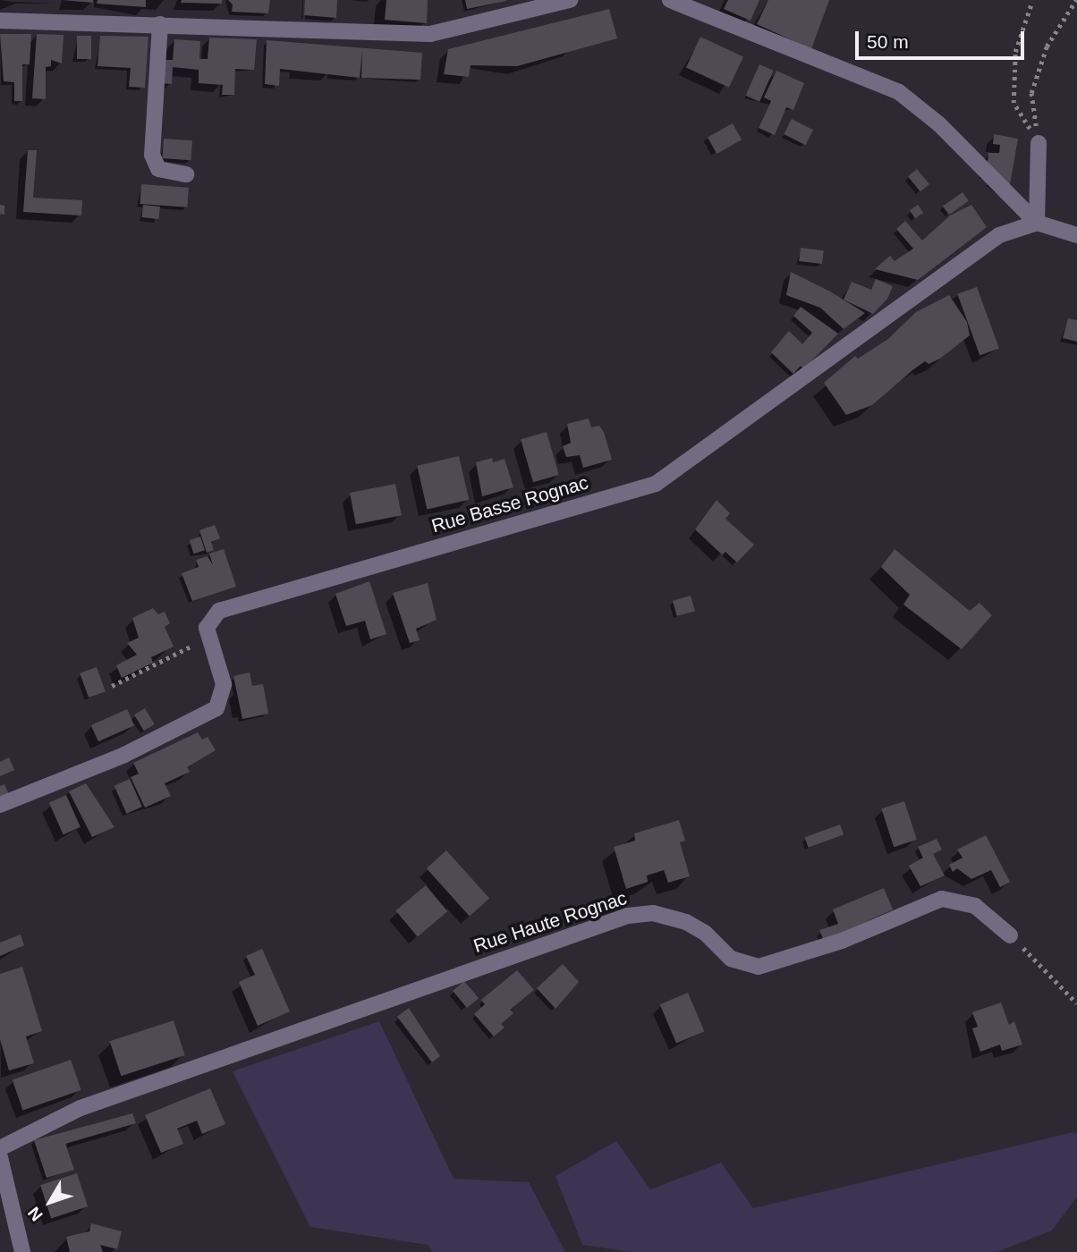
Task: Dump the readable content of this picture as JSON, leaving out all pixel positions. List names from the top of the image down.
{
  "streets": {
    "street": ["Rue Basse Rognac", "Rue Haute Rognac"]
  },
  "scale_bar": "50 m",
  "north": "bottom left"
}
